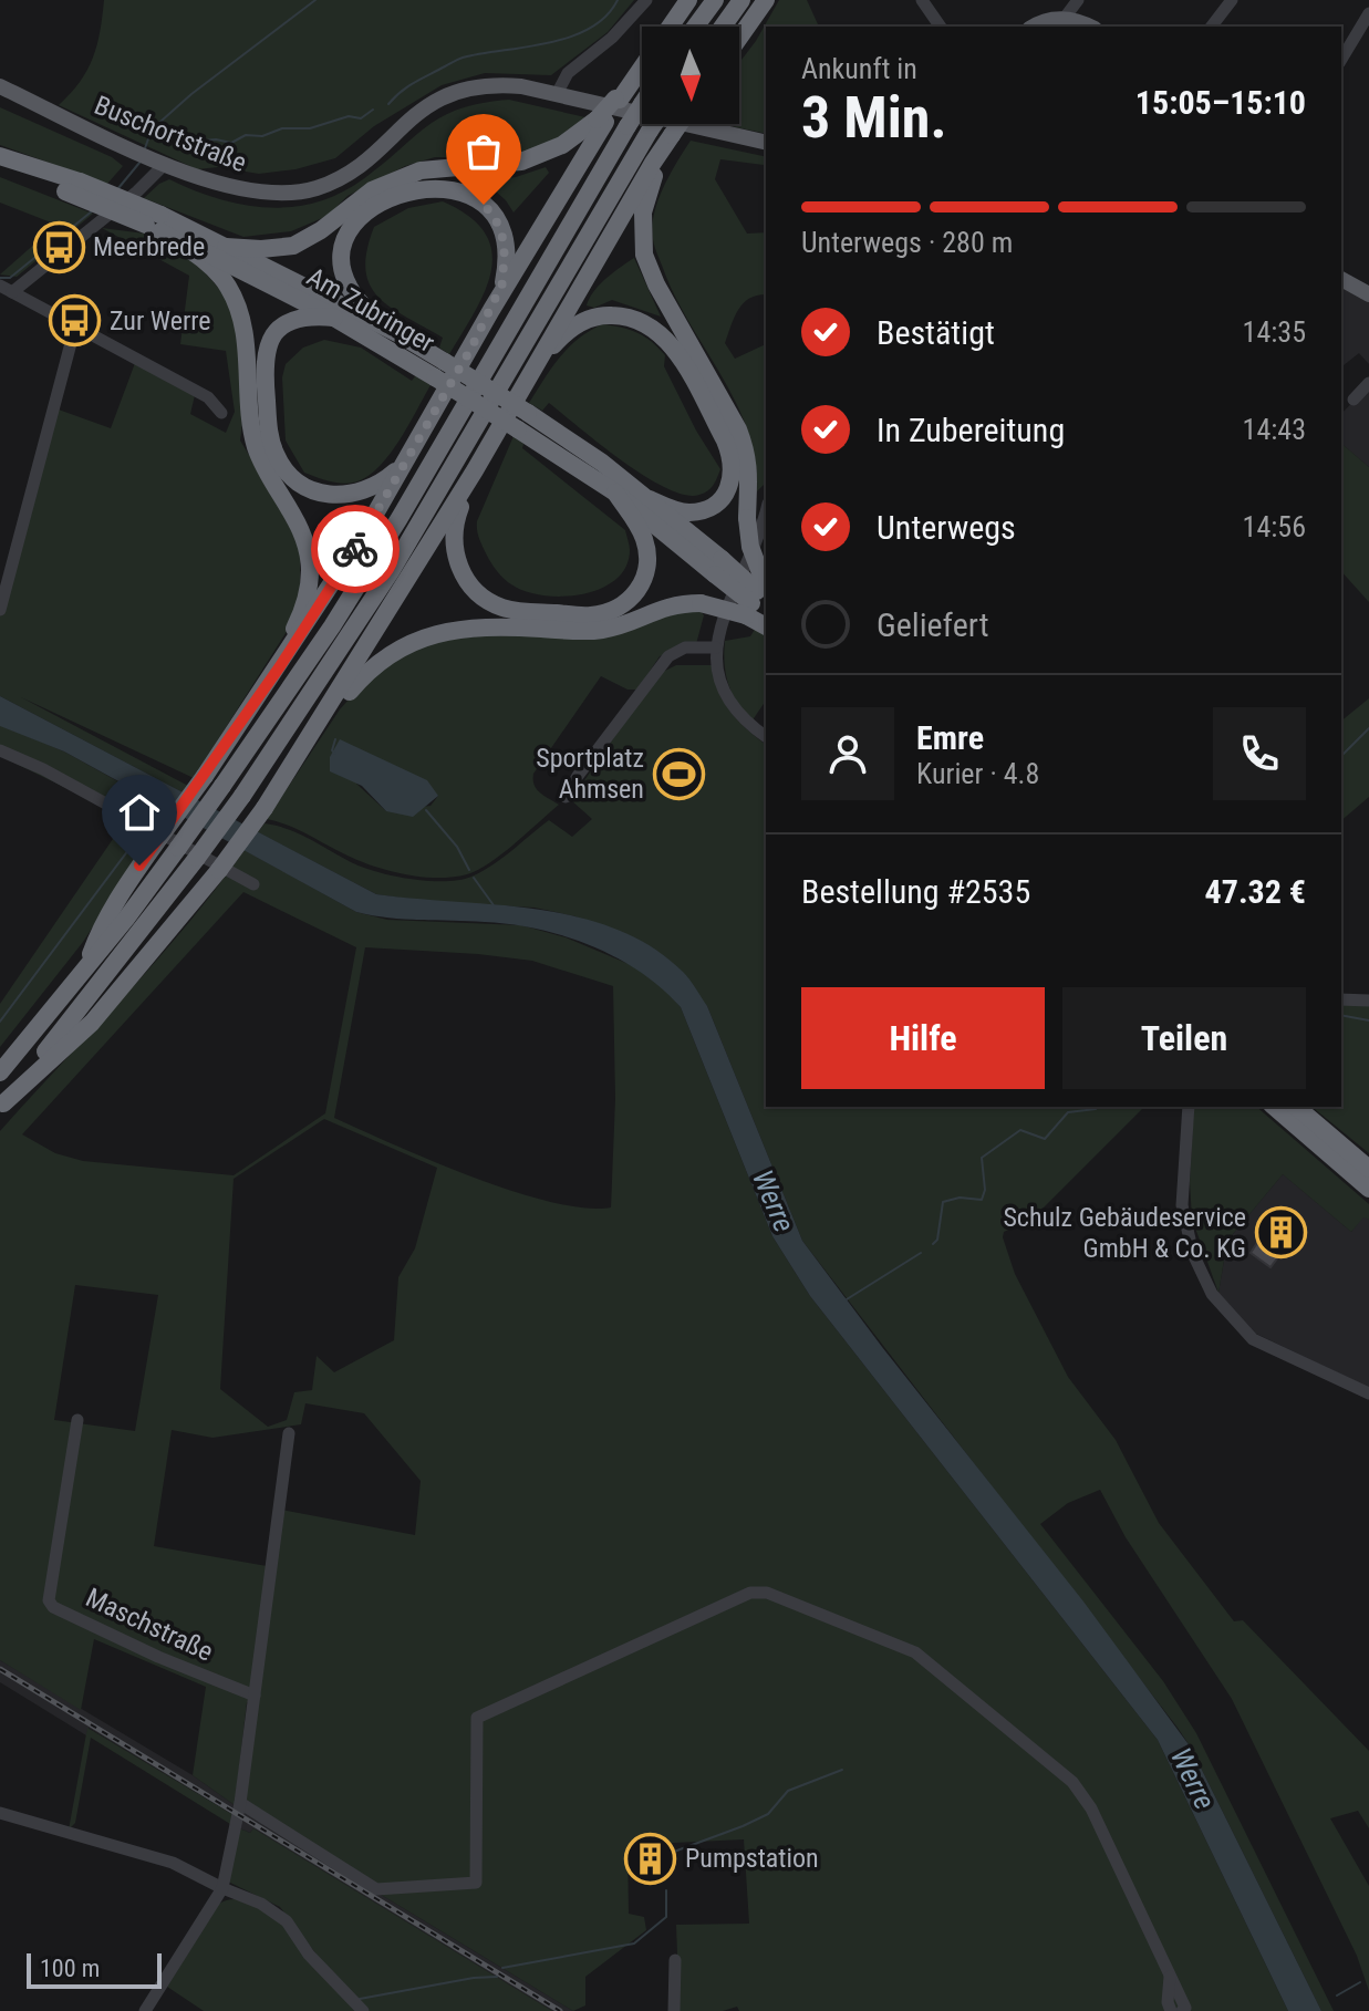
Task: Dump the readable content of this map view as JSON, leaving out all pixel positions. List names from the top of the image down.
{
  "streets": {
    "highway": ["Am Zubringer"],
    "main road": ["Buschortstraße"],
    "street": ["Maschstraße"]
  },
  "water": ["Werre"],
  "places": {
    "bus stop": ["Meerbrede", "Zur Werre"],
    "sports": ["Sportplatz Ahmsen"],
    "building": ["Schulz Gebäudeservice GmbH & Co. KG", "Pumpstation"]
  },
  "scale_bar": "100 m",
  "north": "bottom",
  "page": {
    "heading": ["3 Min.", "Ankunft in", "15:05–15:10"],
    "panel": [
      "Emre",
      "Kurier · 4.8",
      "Bestellung #2535",
      "47.32 €"
    ],
    "bar": "Unterwegs · 280 m",
    "list": [
      ["Bestätigt", "14:35"],
      ["In Zubereitung", "14:43"],
      ["Unterwegs", "14:56"],
      "Geliefert"
    ],
    "buttons": ["Hilfe", "Teilen"],
    "scale": "100 m"
  }
}
